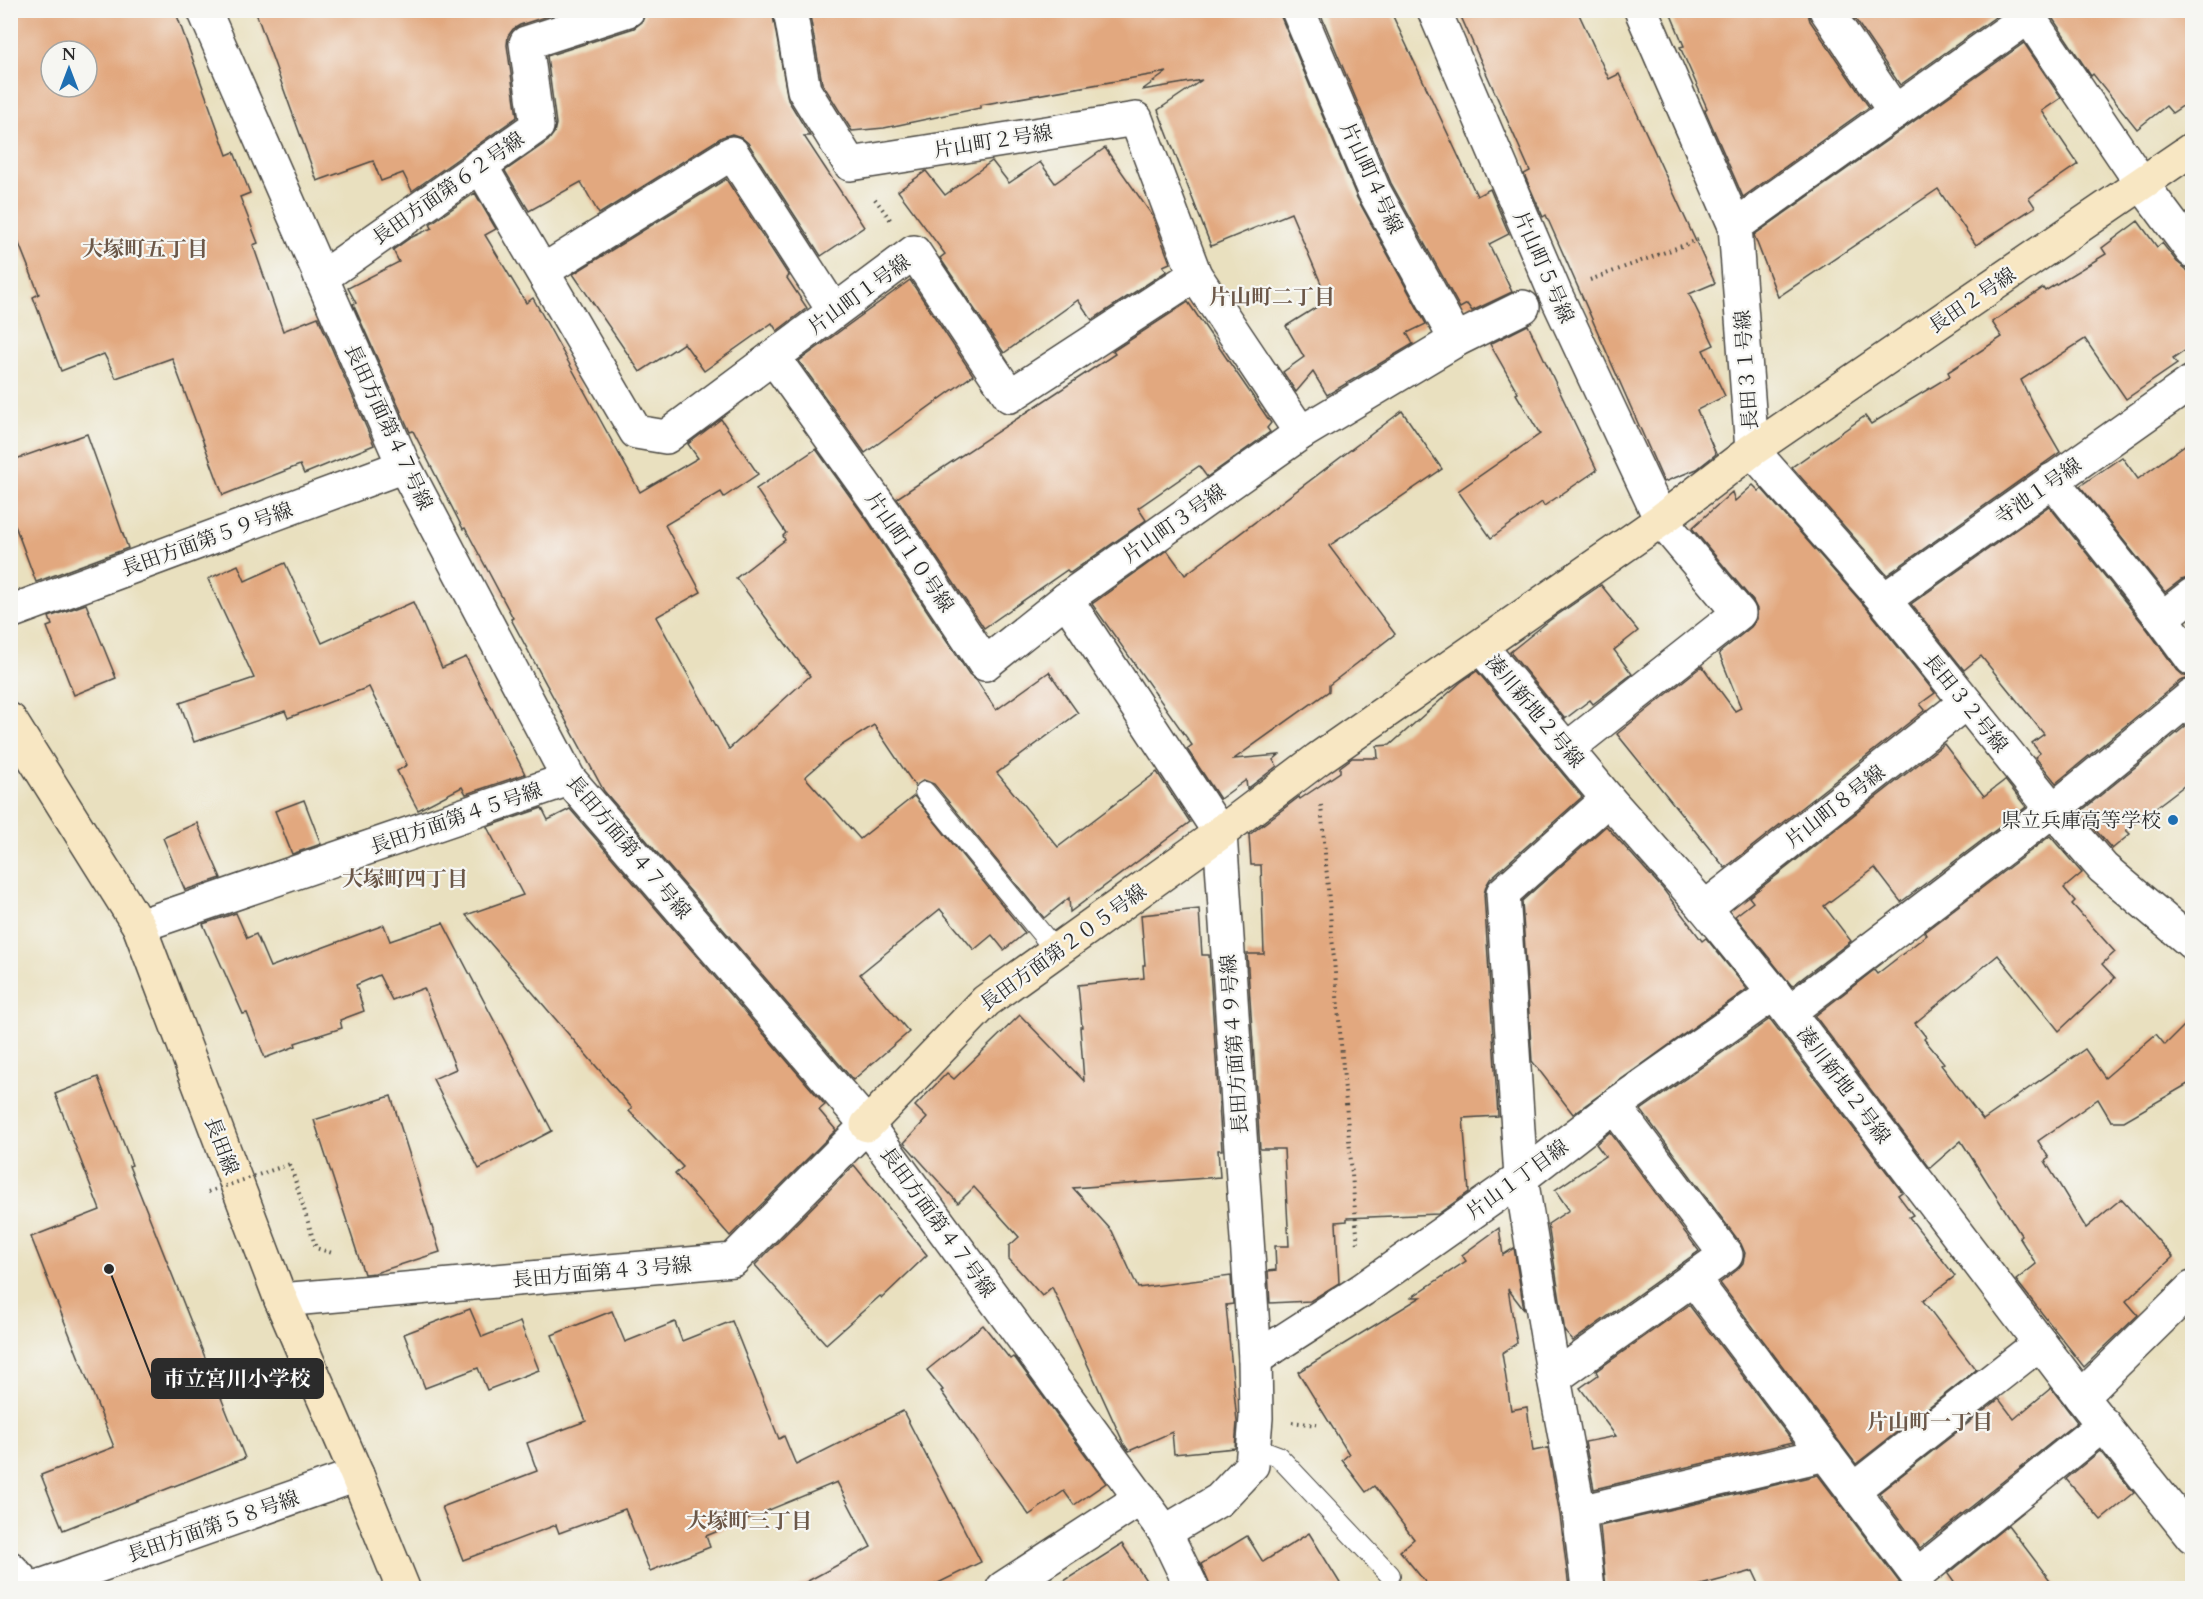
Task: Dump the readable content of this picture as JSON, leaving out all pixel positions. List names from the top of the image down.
{
  "streets": {
    "street": [
      "片山町２号線",
      "片山町４号線",
      "長田方面第６２号線",
      "片山町５号線",
      "片山町１号線",
      "長田２号線",
      "長田３１号線",
      "長田方面第４７号線",
      "寺池１号線",
      "片山町３号線",
      "長田方面第５９号線",
      "片山町１０号線",
      "長田３２号線",
      "湊川新地２号線",
      "片山町８号線",
      "長田方面第４５号線",
      "長田方面第２０５号線",
      "長田方面第４９号線",
      "長田線",
      "片山１丁目線",
      "長田方面第４３号線",
      "長田方面第５８号線"
    ]
  },
  "crossings": [
    ["片山町２号線", "片山町１号線"],
    ["片山町４号線", "片山町３号線"],
    ["長田方面第６２号線", "片山町１号線"],
    ["長田方面第６２号線", "長田方面第４７号線"],
    ["片山町５号線", "長田３１号線"],
    ["片山町５号線", "湊川新地２号線"],
    ["片山町１号線", "片山町１０号線"],
    ["長田２号線", "長田３１号線"],
    ["長田２号線", "長田３２号線"],
    ["長田３１号線", "長田３２号線"],
    ["長田３１号線", "湊川新地２号線"],
    ["長田方面第４７号線", "長田方面第５９号線"],
    ["長田方面第４７号線", "長田方面第４５号線"],
    ["長田方面第４７号線", "長田方面第２０５号線"],
    ["長田方面第４７号線", "長田方面第４９号線"],
    ["長田方面第４７号線", "長田方面第４３号線"],
    ["寺池１号線", "長田３２号線"],
    ["片山町３号線", "片山町１０号線"],
    ["長田３２号線", "片山町８号線"],
    ["長田３２号線", "片山１丁目線"],
    ["湊川新地２号線", "片山町８号線"],
    ["湊川新地２号線", "片山１丁目線"],
    ["長田方面第４５号線", "長田線"],
    ["長田方面第２０５号線", "長田方面第４９号線"],
    ["長田方面第２０５号線", "長田方面第４３号線"],
    ["長田方面第４９号線", "片山１丁目線"],
    ["長田線", "長田方面第４３号線"],
    ["長田線", "長田方面第５８号線"]
  ],
  "districts": [
    "大塚町五丁目",
    "片山町二丁目",
    "大塚町四丁目",
    "片山町一丁目",
    "大塚町三丁目"
  ],
  "places": ["県立兵庫高等学校", "市立宮川小学校"],
  "north": "top"
}
